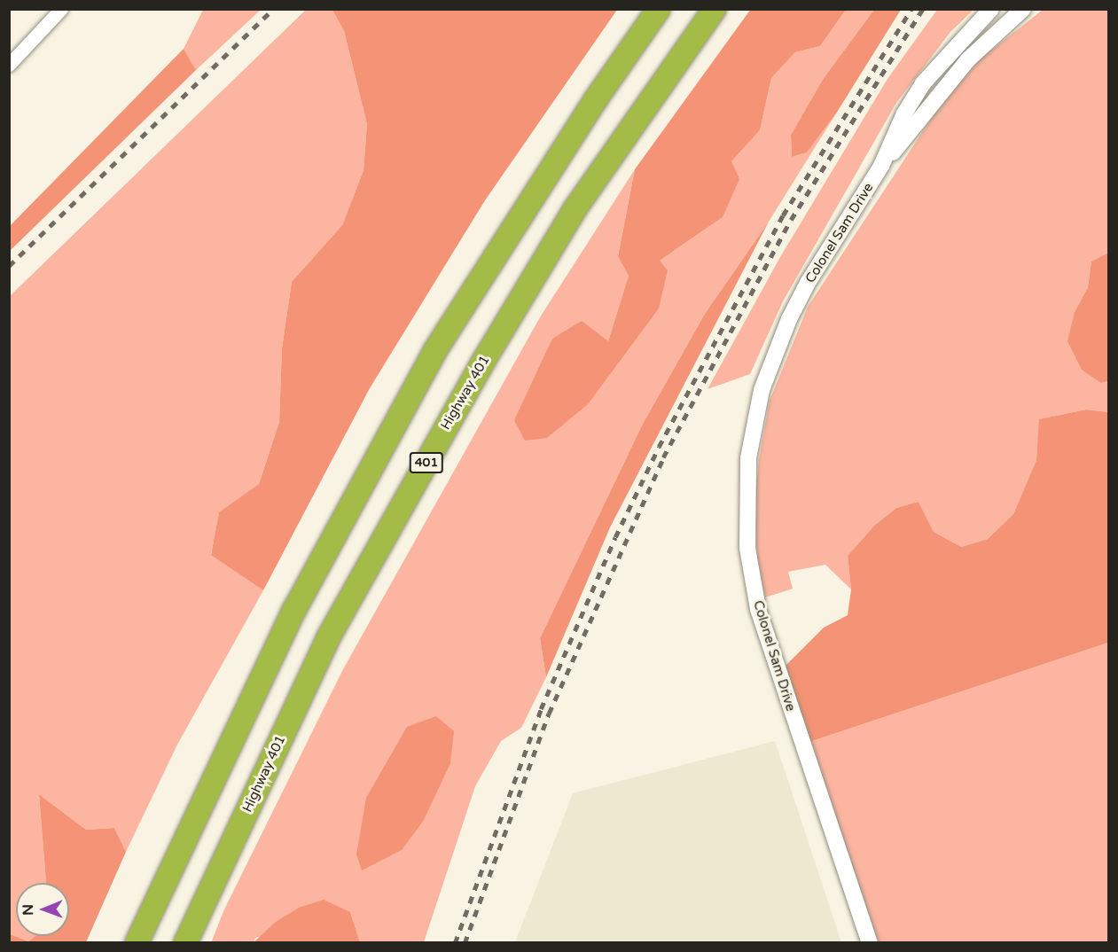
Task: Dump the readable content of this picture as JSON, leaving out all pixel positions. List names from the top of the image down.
{
  "streets": {
    "highway": ["Highway 401", "401"],
    "street": ["Colonel Sam Drive"]
  },
  "north": "left"
}
